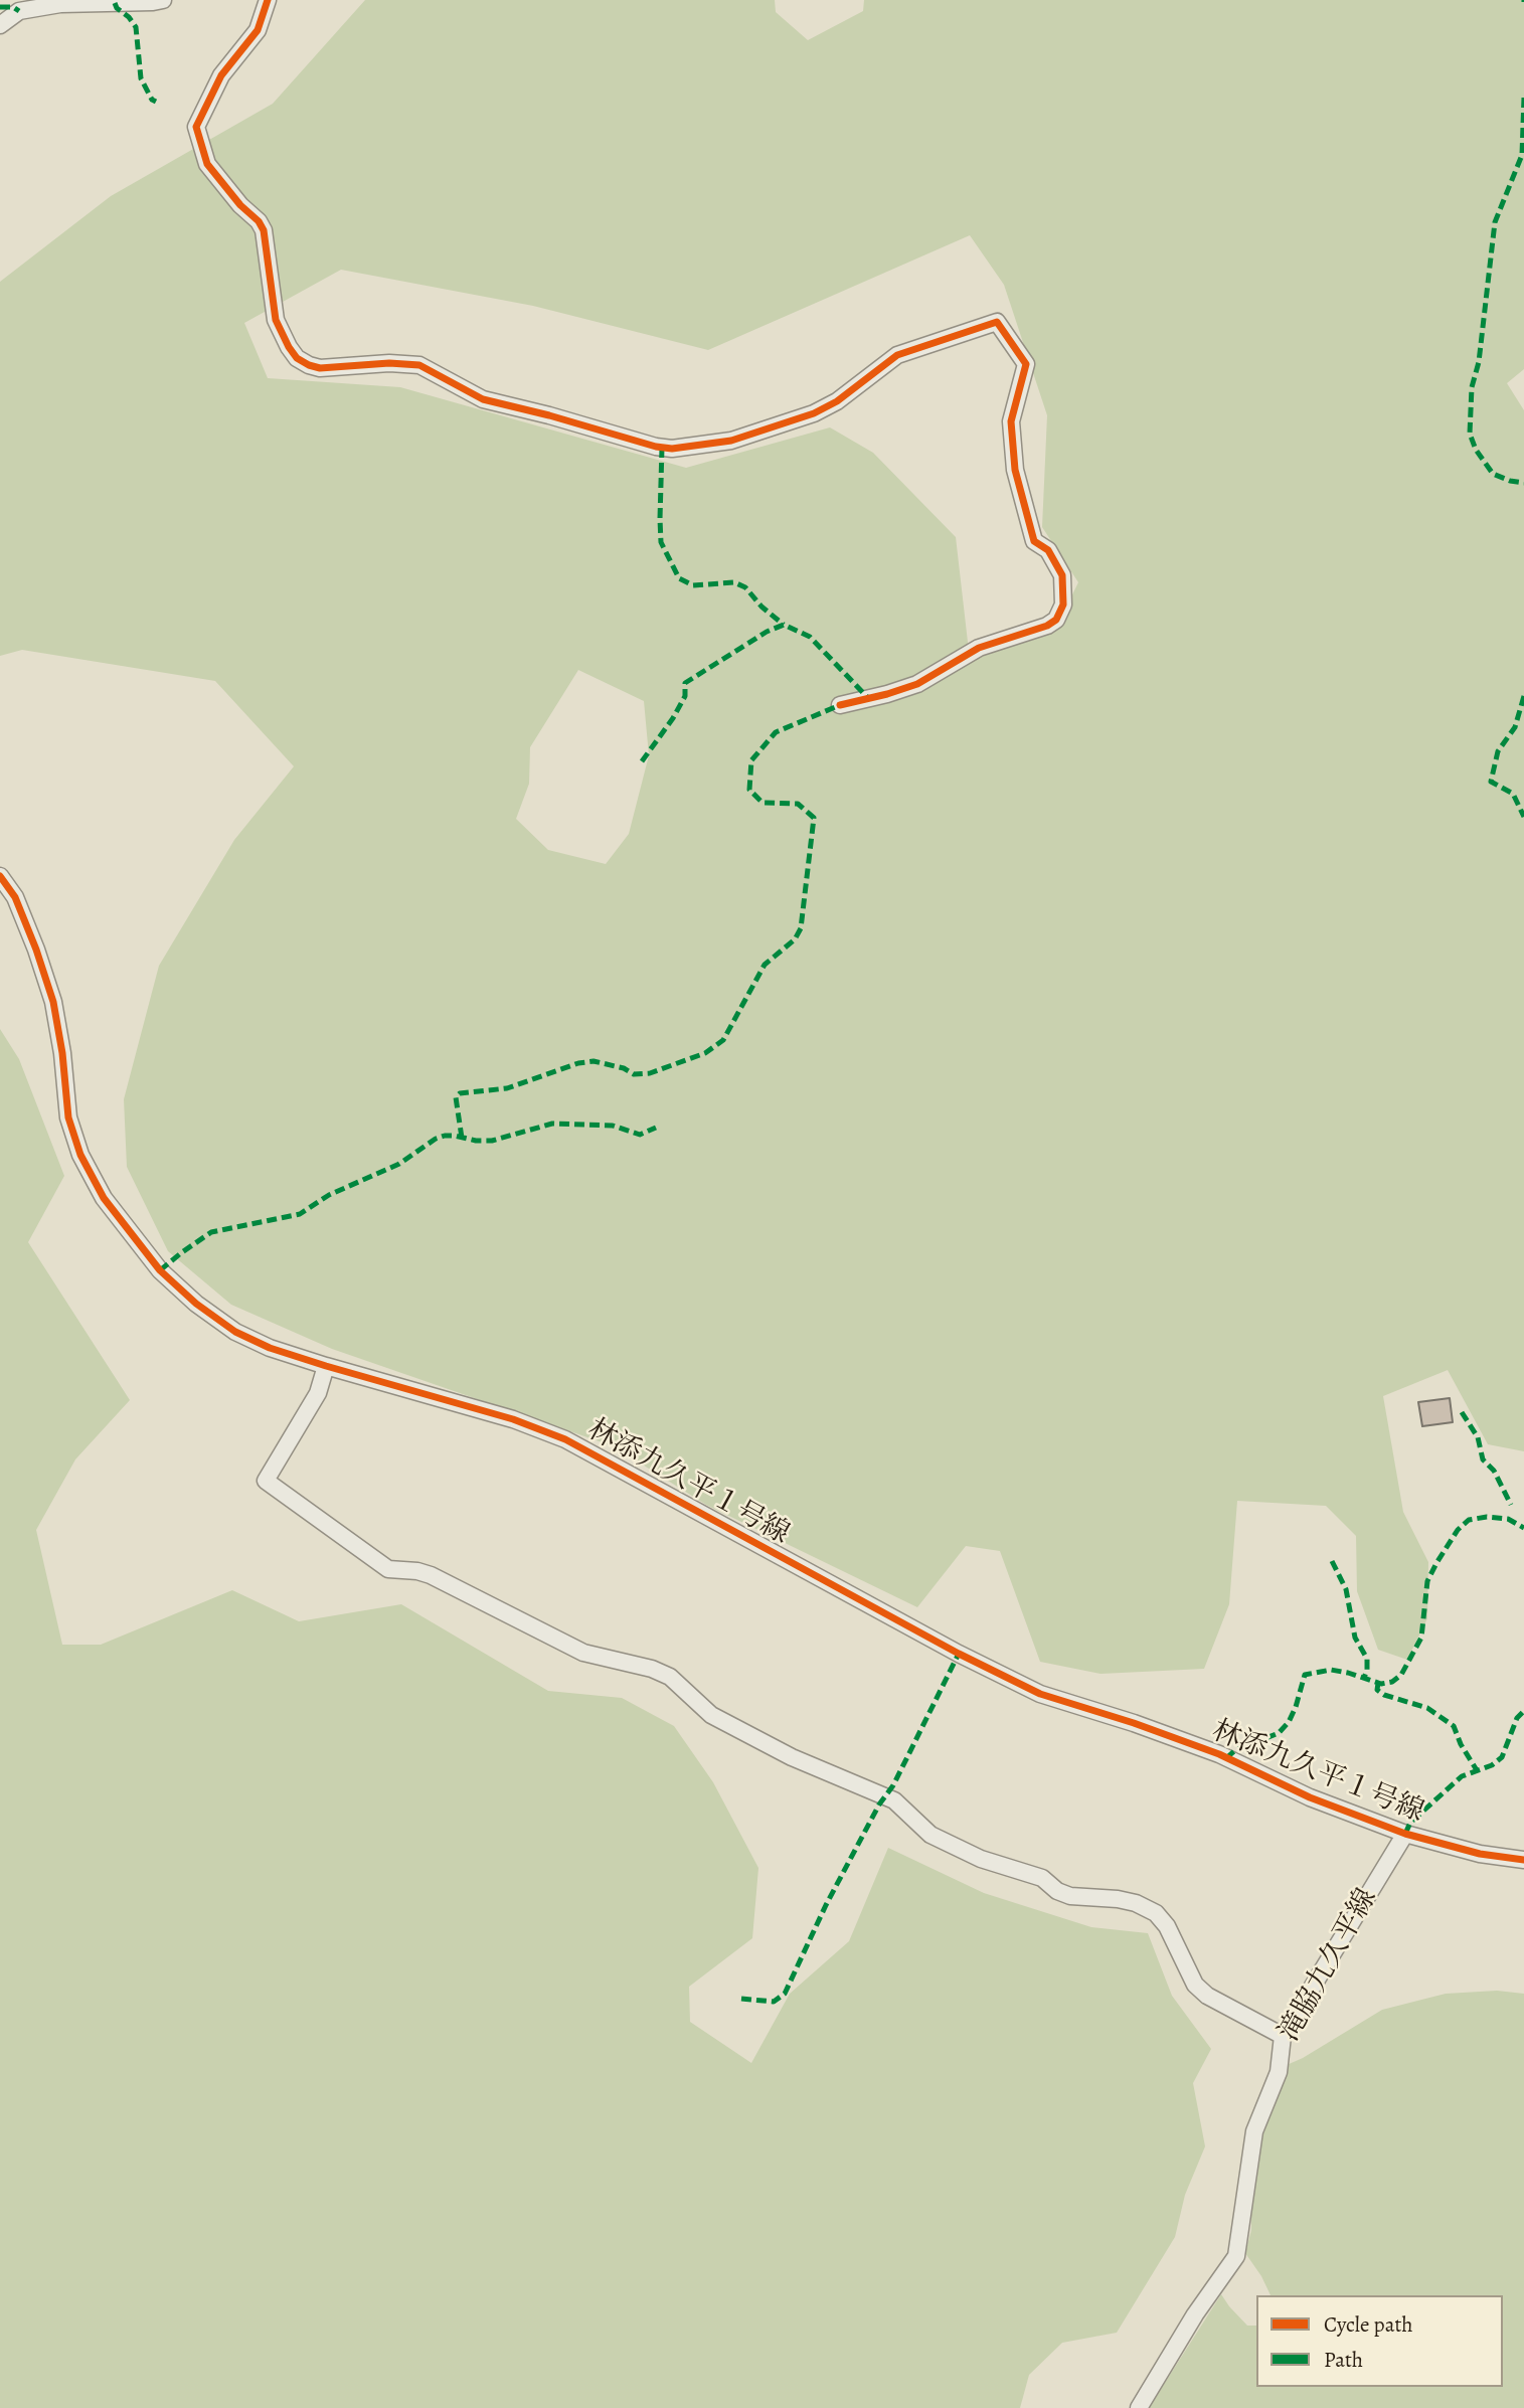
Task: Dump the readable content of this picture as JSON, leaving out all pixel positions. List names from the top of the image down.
{
  "streets": {
    "street": ["林添九久平１号線", "滝脇九久平線"]
  },
  "crossings": [
    ["林添九久平１号線", "滝脇九久平線"]
  ],
  "legend": ["Cycle path", "Path"]
}
